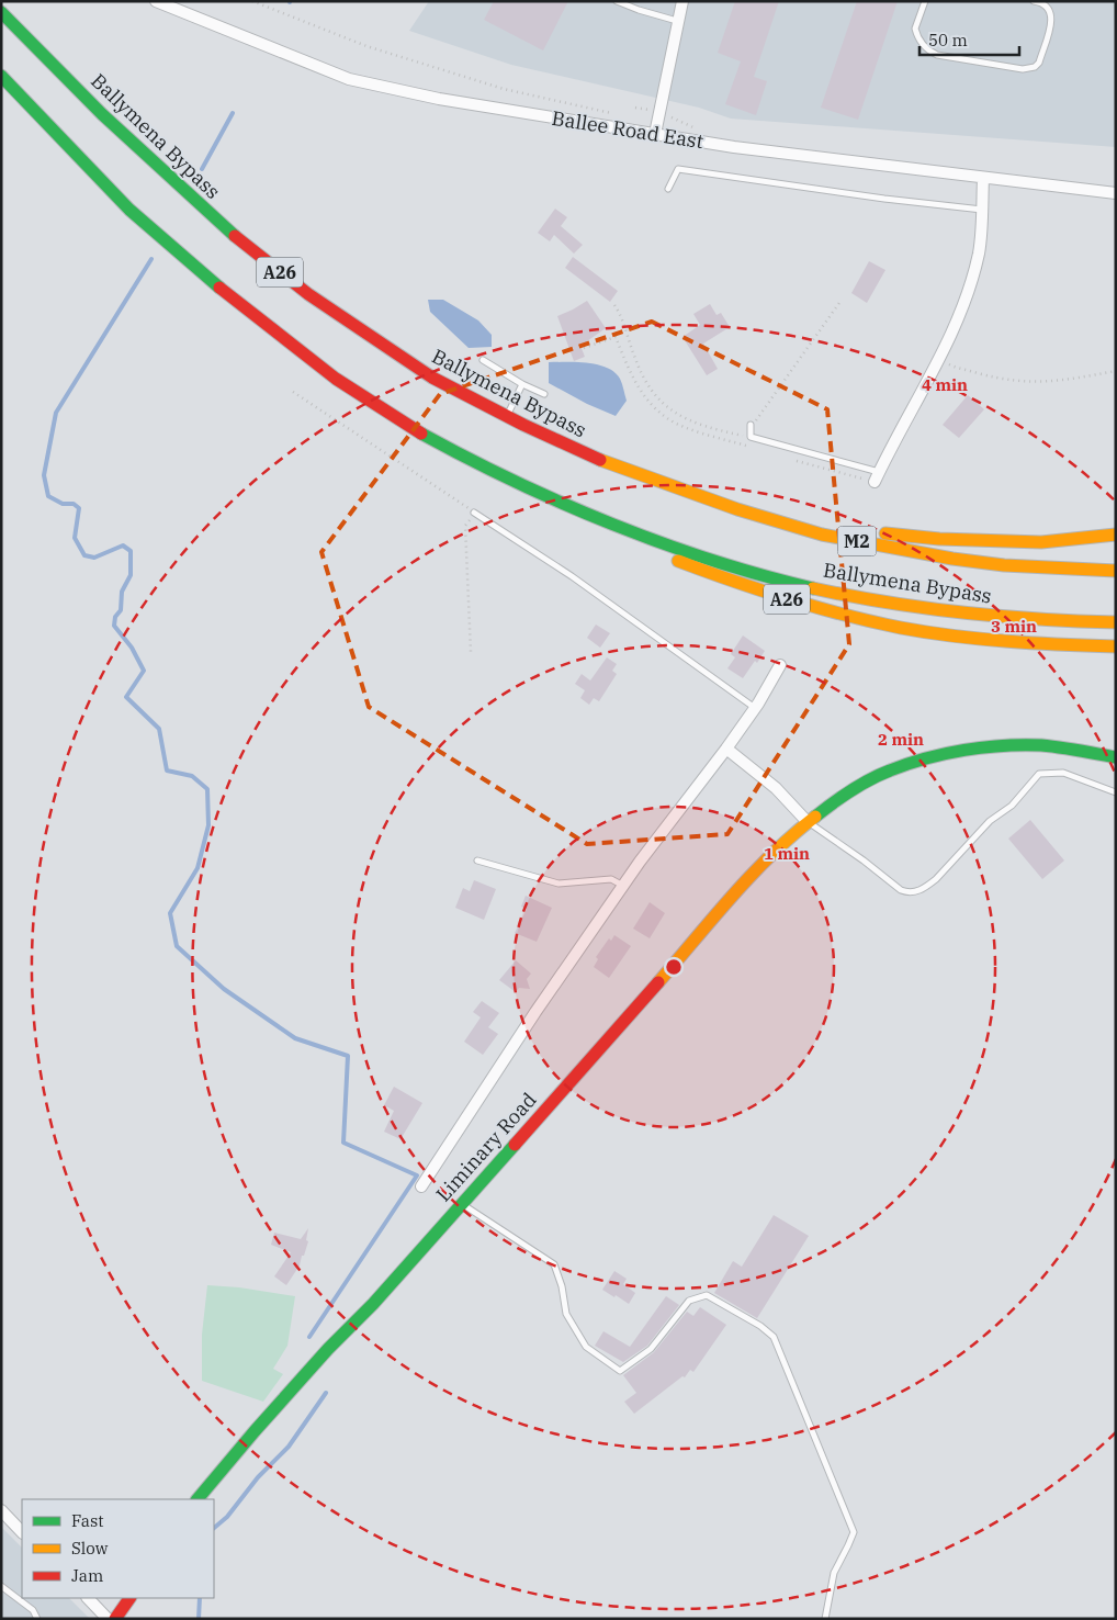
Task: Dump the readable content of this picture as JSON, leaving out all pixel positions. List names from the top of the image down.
{
  "streets": {
    "main road": [
      "Ballymena Bypass",
      "A26",
      "M2",
      "Liminary Road"
    ],
    "street": ["Ballee Road East"]
  },
  "crossings": [
    ["Ballymena Bypass", "A26"]
  ],
  "legend": ["Fast", "Slow", "Jam"],
  "scale_bar": "50 m",
  "rings": [
    "4 min",
    "3 min",
    "2 min",
    "1 min"
  ]
}
